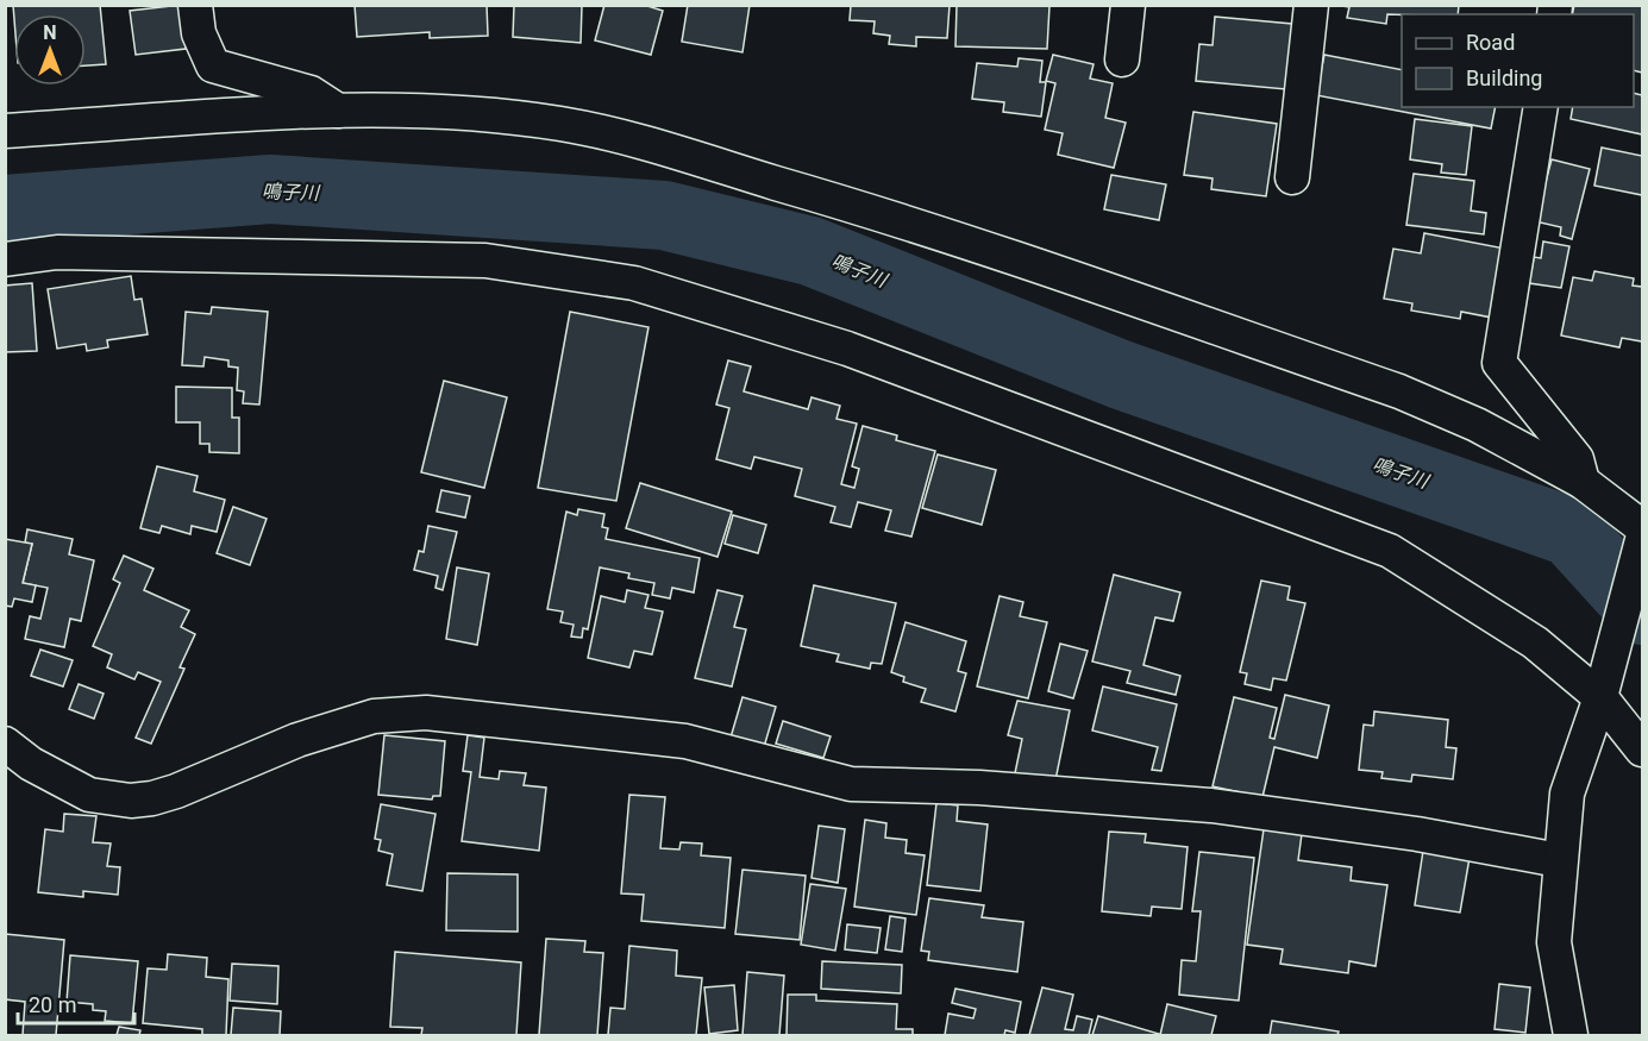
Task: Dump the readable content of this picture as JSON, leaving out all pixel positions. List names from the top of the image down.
{
  "water": ["鳴子川"],
  "legend": ["Road", "Building"],
  "scale_bar": "20 m",
  "north": "top"
}
